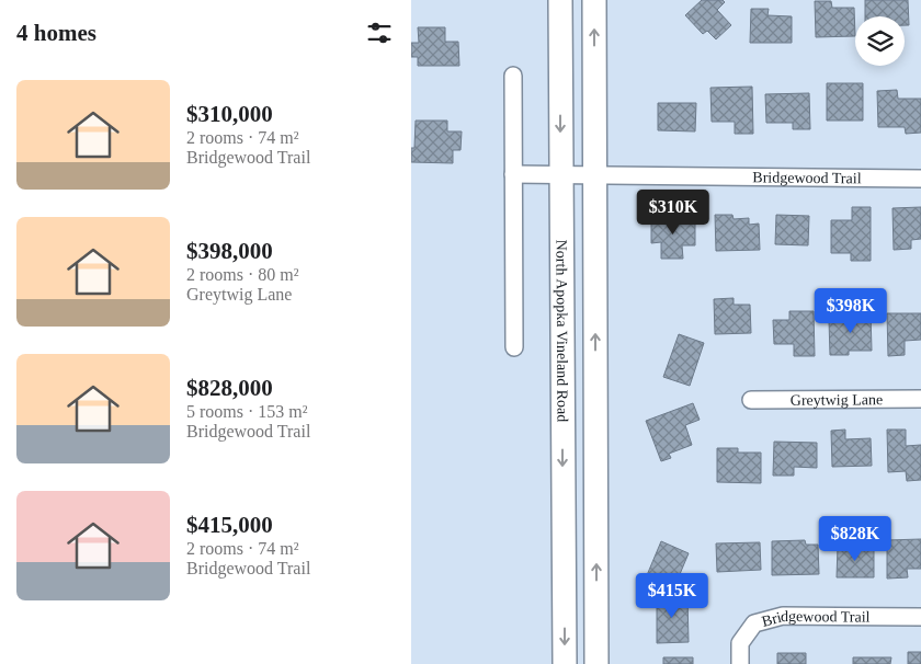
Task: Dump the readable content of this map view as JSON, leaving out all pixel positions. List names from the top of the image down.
{
  "streets": {
    "street": ["Bridgewood Trail", "North Apopka Vineland Road", "Greytwig Lane"]
  },
  "crossings": [
    ["Bridgewood Trail", "North Apopka Vineland Road"]
  ],
  "page": {
    "heading": "4 homes",
    "list": [
      {
        "name": "$310,000",
        "note": "2 rooms · 74 m² · Bridgewood Trail"
      },
      {
        "name": "$398,000",
        "note": "2 rooms · 80 m² · Greytwig Lane"
      },
      {
        "name": "$828,000",
        "note": "5 rooms · 153 m² · Bridgewood Trail"
      },
      {
        "name": "$415,000",
        "note": "2 rooms · 74 m² · Bridgewood Trail"
      }
    ],
    "price": [
      "$310K",
      "$398K",
      "$828K",
      "$415K"
    ]
  }
}
